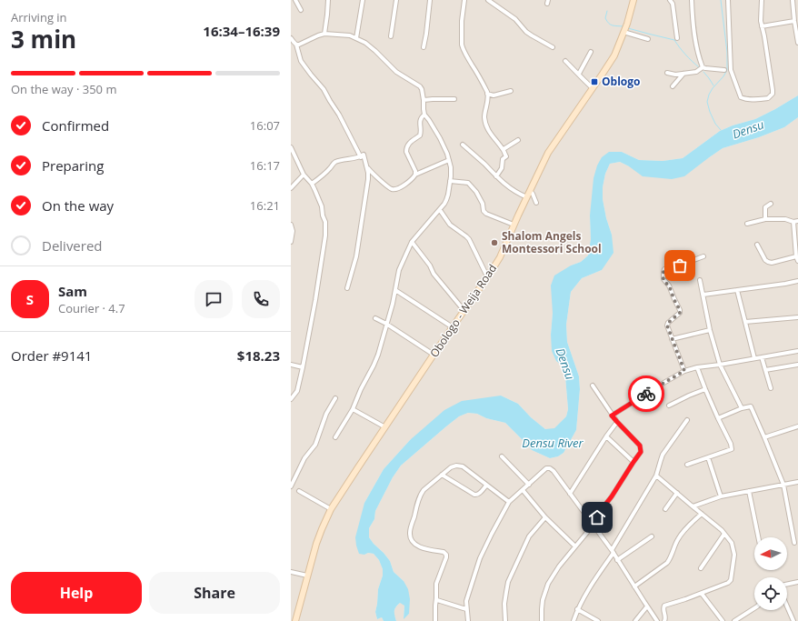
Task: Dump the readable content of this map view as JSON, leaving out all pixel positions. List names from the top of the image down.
{
  "streets": {
    "street": ["Obologo - Weija Road"]
  },
  "water": ["Densu", "Densu River"],
  "places": {
    "transit": ["Oblogo"],
    "other": ["Shalom Angels Montessori School"]
  },
  "north": "left",
  "page": {
    "heading": ["3 min", "Arriving in", "16:34–16:39"],
    "panel": [
      "Sam",
      "Courier · 4.7",
      "Order #9141",
      "$18.23"
    ],
    "bar": "On the way · 350 m",
    "list": [
      ["Confirmed", "16:07"],
      ["Preparing", "16:17"],
      ["On the way", "16:21"],
      "Delivered"
    ],
    "round": "S",
    "buttons": ["Help", "Share"]
  }
}
